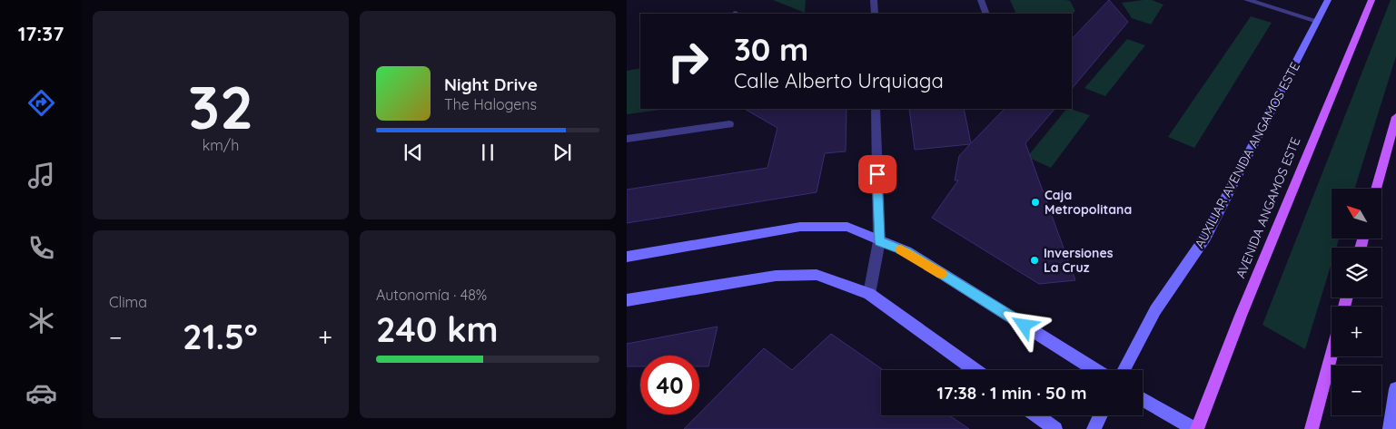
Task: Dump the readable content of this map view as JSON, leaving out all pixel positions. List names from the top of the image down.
{
  "streets": {
    "main road": ["AVENIDA ANGAMOS ESTE"],
    "street": ["AUXILIAR AVENIDA ANGAMOS ESTE"]
  },
  "places": ["Caja Metropolitana", "Inversiones La Cruz"],
  "north": "top left",
  "page": {
    "tabs": "17:37",
    "tile": [
      ["32", "km/h"],
      "Clima",
      ["Autonomía · 48%", "240 km"]
    ],
    "turn": ["30 m", "Calle Alberto Urquiaga"],
    "song": ["Night Drive", "The Halogens"],
    "map_buttons": ["+", "−"],
    "heat": ["−", "21.5°", "+"],
    "limit": "40",
    "trip": "17:38 · 1 min · 50 m"
  }
}
